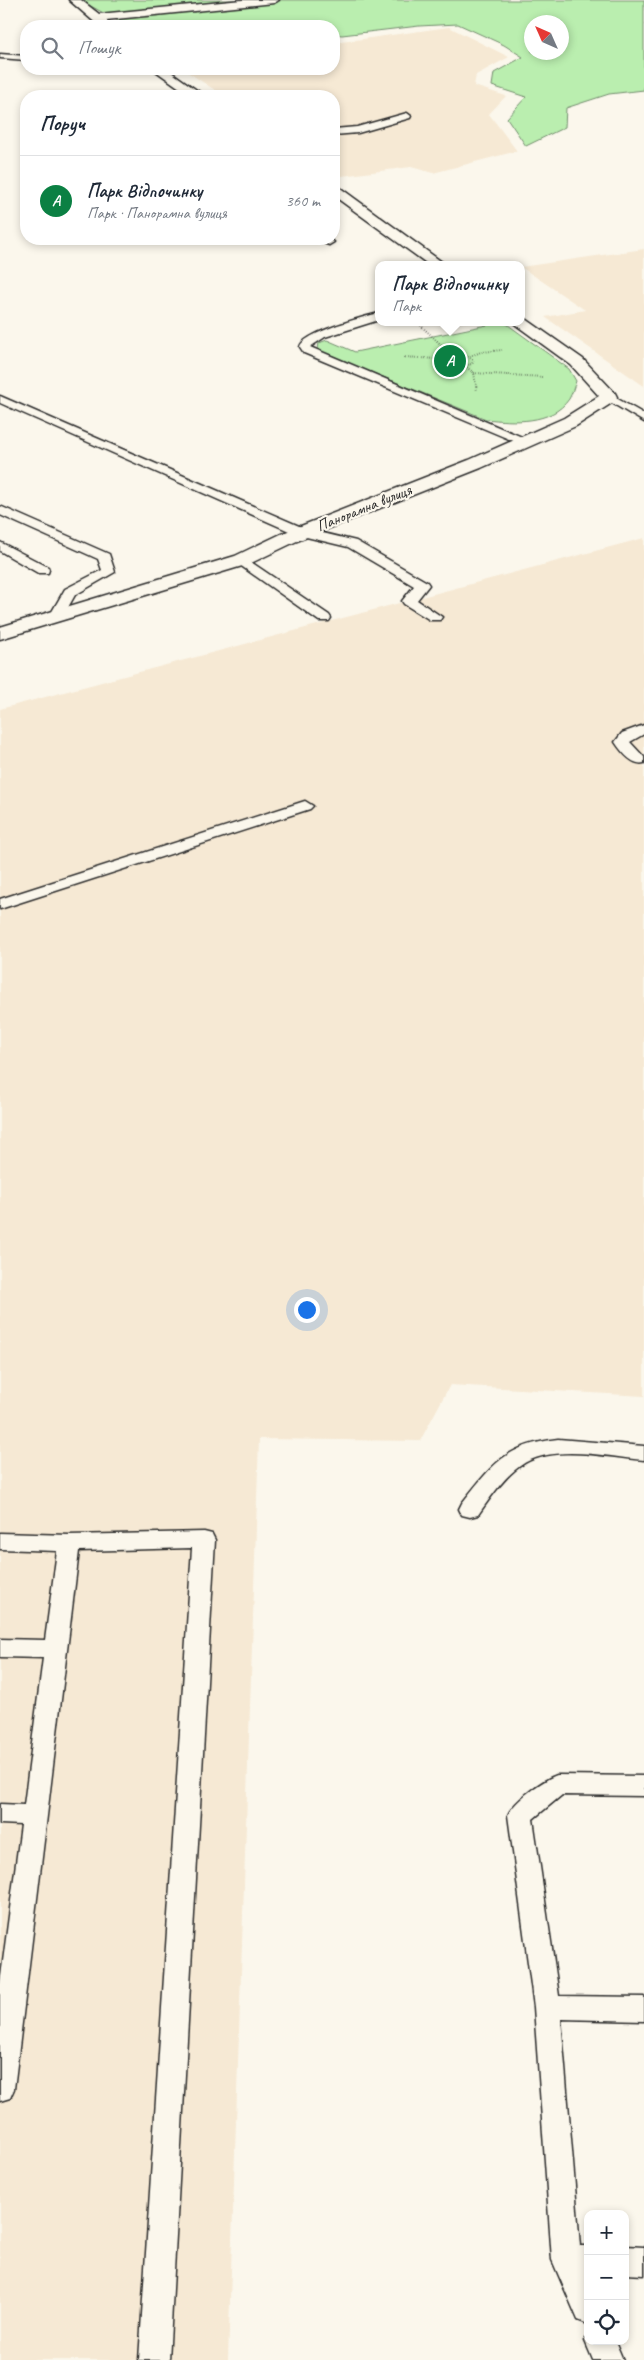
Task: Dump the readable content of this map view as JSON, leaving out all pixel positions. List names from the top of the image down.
{
  "streets": {
    "street": ["Панорамна вулиця"]
  },
  "north": "top left",
  "page": {
    "search": "Пошук",
    "heading": "Поруч",
    "list": [
      {
        "mark": "A",
        "name": "Парк Відпочинку",
        "note": "Парк · Панорамна вулиця",
        "value": "360 m"
      }
    ],
    "popup": ["Парк Відпочинку", "Парк"],
    "pins": "A",
    "map_buttons": ["+", "−"]
  }
}
